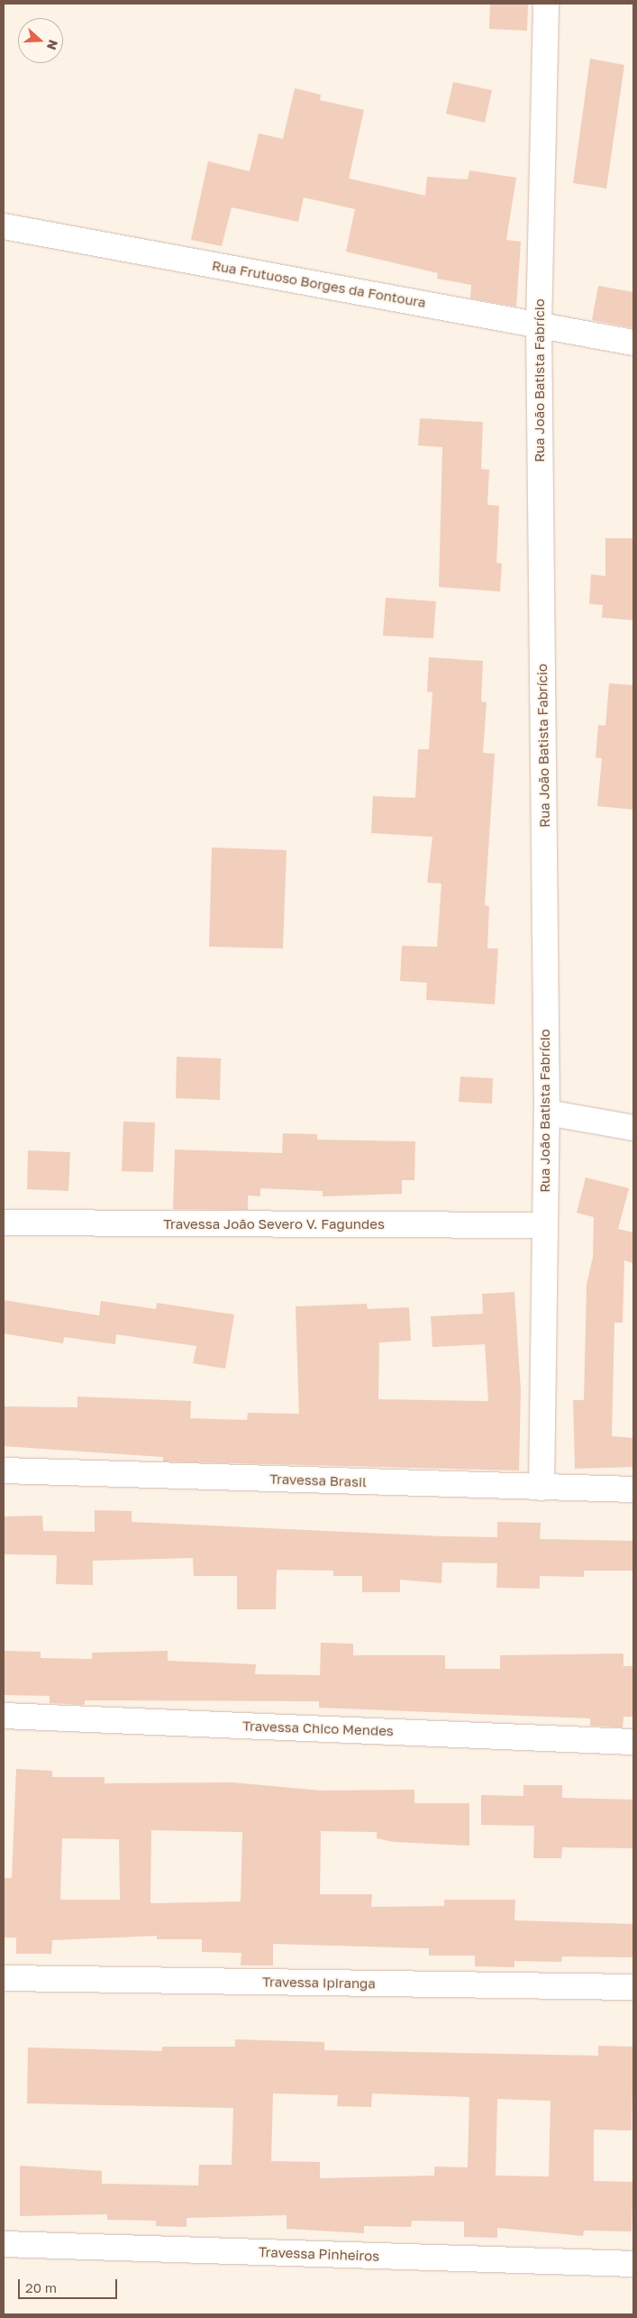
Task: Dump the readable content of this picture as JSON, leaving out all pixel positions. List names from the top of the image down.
{
  "streets": {
    "street": [
      "Rua Frutuoso Borges da Fontoura",
      "Rua João Batista Fabrício",
      "Travessa João Severo V. Fagundes",
      "Travessa Brasil",
      "Travessa Chico Mendes",
      "Travessa Ipiranga",
      "Travessa Pinheiros"
    ]
  },
  "crossings": [
    ["Rua Frutuoso Borges da Fontoura", "Rua João Batista Fabrício"],
    ["Rua João Batista Fabrício", "Travessa João Severo V. Fagundes"],
    ["Rua João Batista Fabrício", "Travessa Brasil"]
  ],
  "scale_bar": "20 m",
  "north": "right"
}
